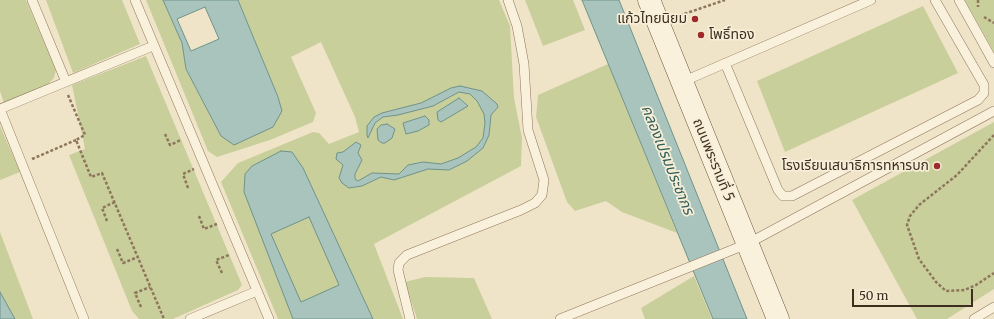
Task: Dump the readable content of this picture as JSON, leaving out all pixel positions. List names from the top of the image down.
{
  "streets": {
    "main road": ["ถนนพระรามที่ 5"]
  },
  "water": ["คลองเปรมประชากร"],
  "places": ["แก้วไทยนิยม", "โพธิ์ทอง", "โรงเรียนเสนาธิการทหารบก"],
  "scale_bar": "50 m"
}
